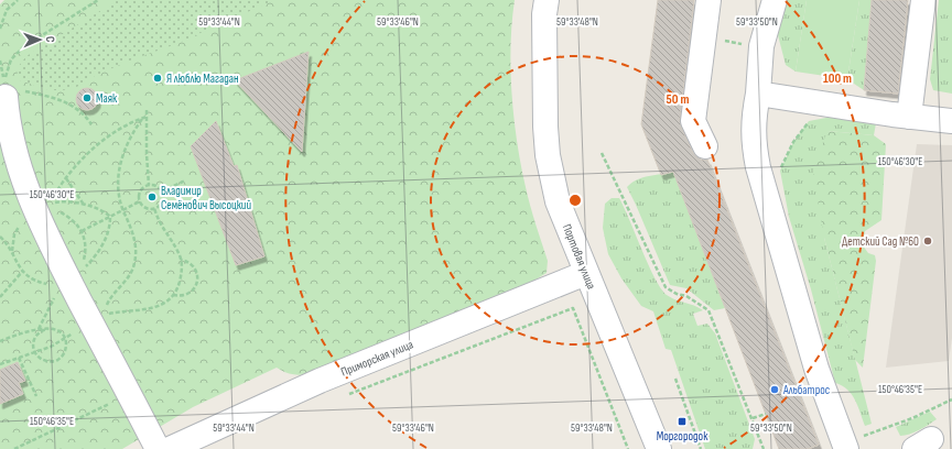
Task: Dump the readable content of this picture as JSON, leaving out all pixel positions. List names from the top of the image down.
{
  "streets": {
    "street": ["Портовая улица", "Приморская улица"]
  },
  "crossings": [
    ["Портовая улица", "Приморская улица"]
  ],
  "places": {
    "other": [
      "Я люблю Магадан",
      "Маяк",
      "Владимир Семёнович Высоцкий",
      "Детский Сад №60",
      "Альбатрос"
    ],
    "transit": ["Моргородок"]
  },
  "north": "right",
  "coordinates": [
    "59°33'44\"N",
    "59°33'46\"N",
    "59°33'48\"N",
    "59°33'50\"N",
    "150°46'30\"E",
    "150°46'35\"E"
  ],
  "rings": ["100 m", "50 m"]
}
